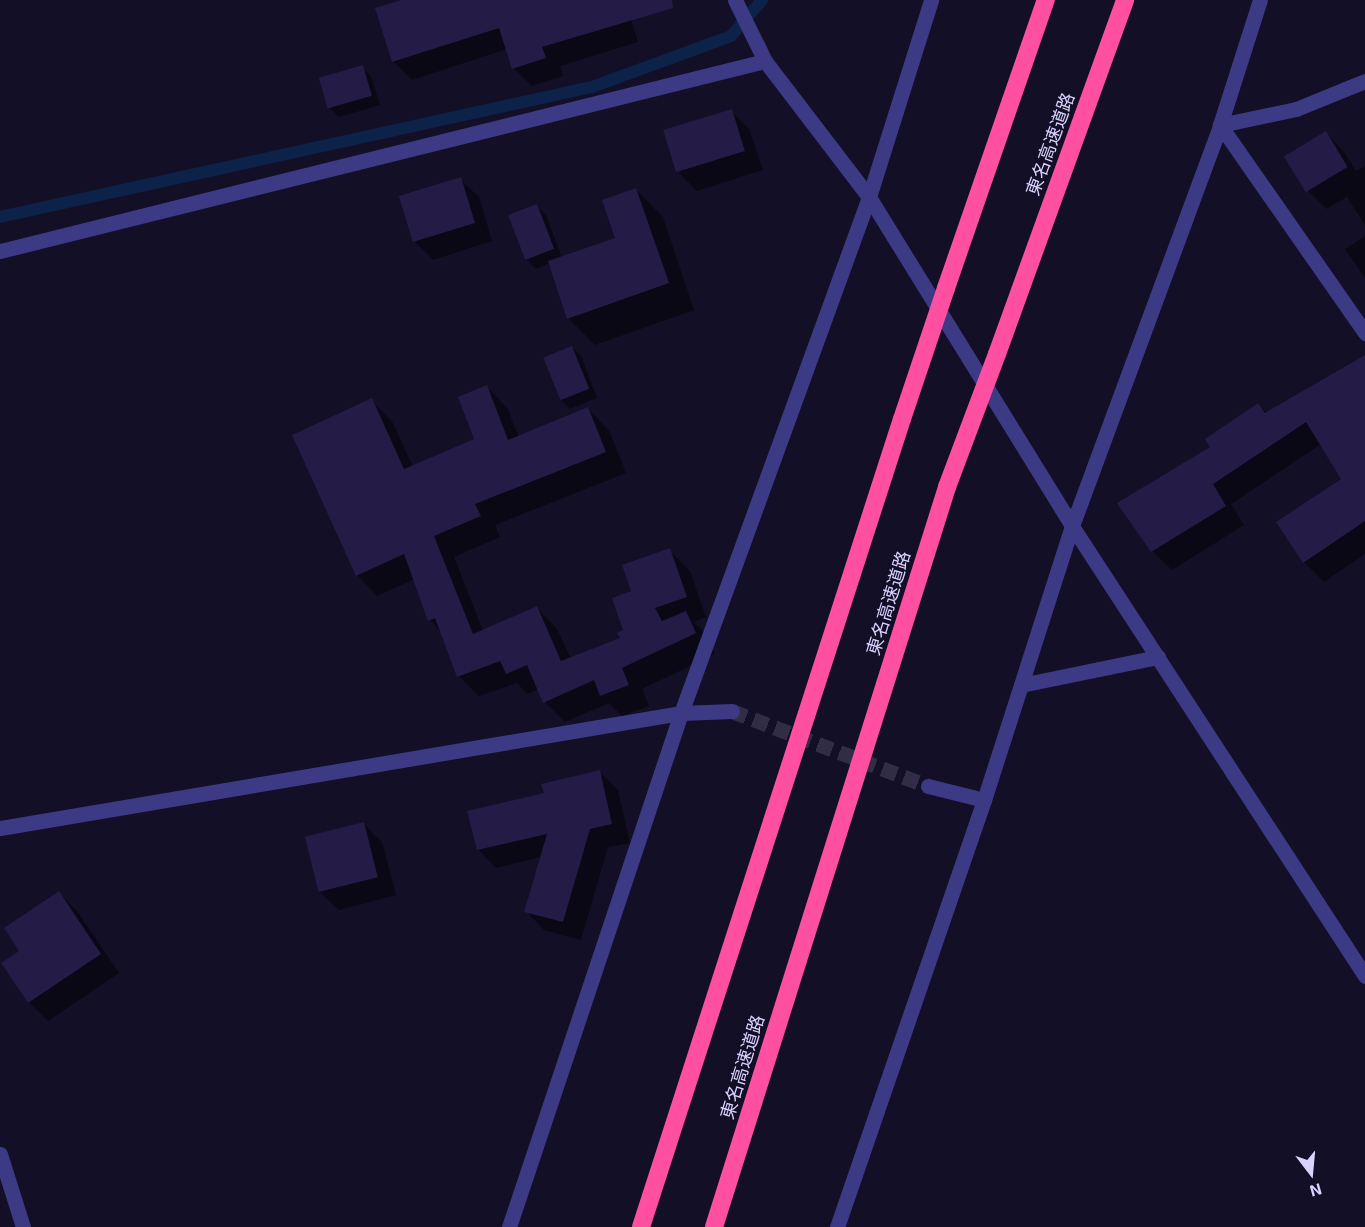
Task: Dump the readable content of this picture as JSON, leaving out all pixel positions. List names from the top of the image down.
{
  "streets": {
    "highway": ["東名高速道路"]
  },
  "north": "bottom"
}
